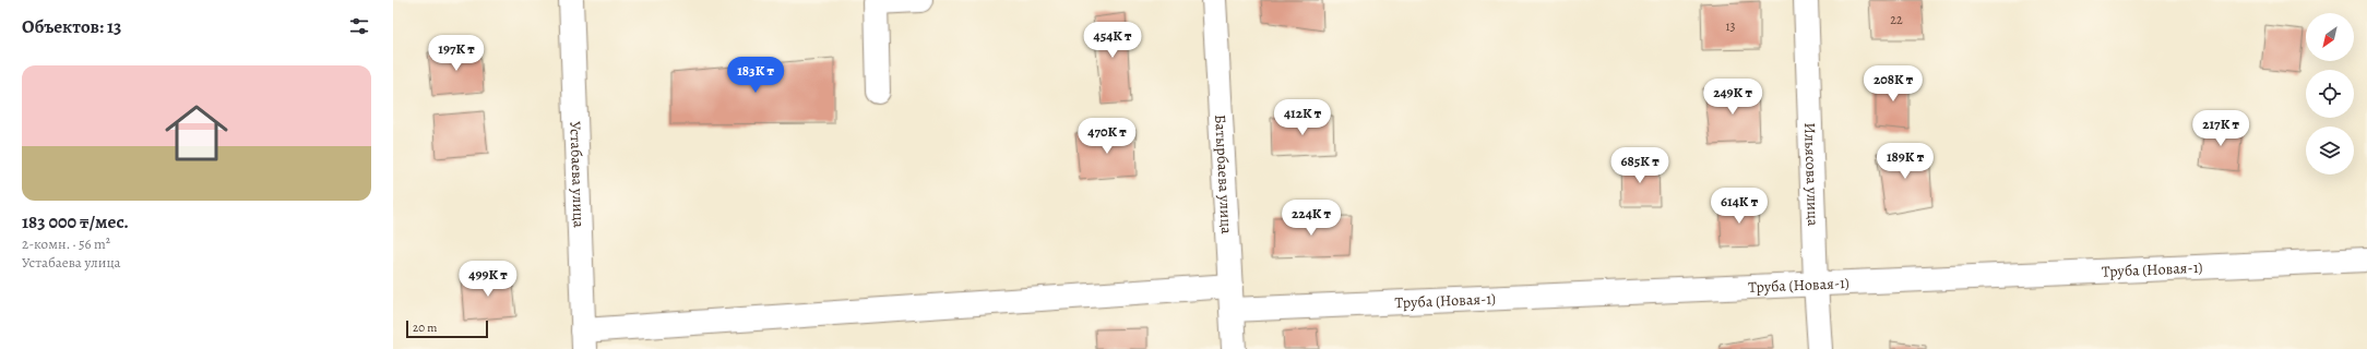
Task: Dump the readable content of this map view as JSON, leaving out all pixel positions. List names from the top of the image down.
{
  "streets": {
    "street": [
      "Устабаева улица",
      "Батырбаева улица",
      "Ильясова улица",
      "Труба (Новая-1)"
    ]
  },
  "crossings": [
    ["Батырбаева улица", "Труба (Новая-1)"],
    ["Ильясова улица", "Труба (Новая-1)"]
  ],
  "house_numbers": ["22", "13"],
  "scale_bar": "20 m",
  "north": "bottom left",
  "page": {
    "heading": "Объектов: 13",
    "price": [
      "454K ₸",
      "197K ₸",
      "183K ₸",
      "208K ₸",
      "249K ₸",
      "412K ₸",
      "217K ₸",
      "470K ₸",
      "189K ₸",
      "685K ₸",
      "614K ₸",
      "224K ₸",
      "499K ₸"
    ],
    "list": [
      {
        "name": "183 000 ₸/мес.",
        "note": "2-комн. · 56 m² · Устабаева улица"
      }
    ],
    "scale": "20 m"
  }
}
